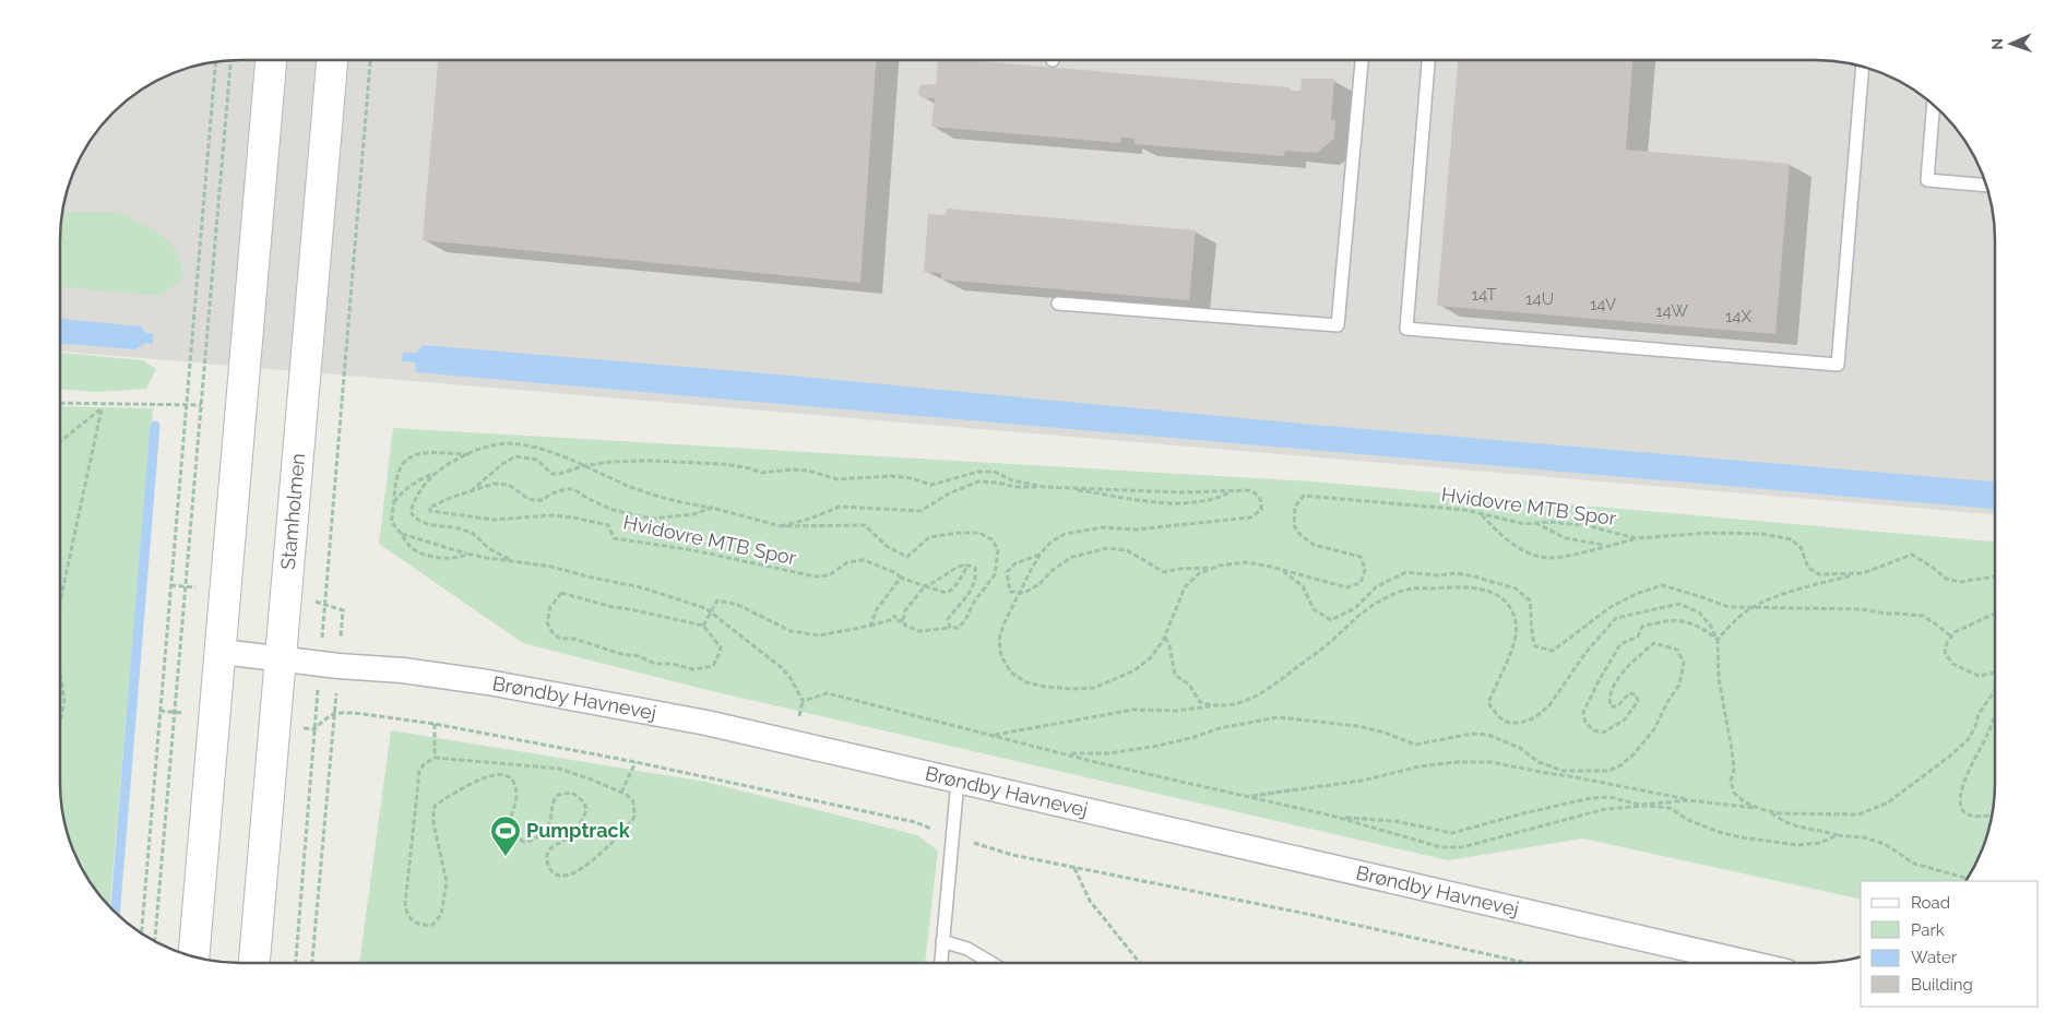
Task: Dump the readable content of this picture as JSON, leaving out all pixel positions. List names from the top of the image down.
{
  "streets": {
    "street": ["Stamholmen", "Brøndby Havnevej"],
    "path": ["Hvidovre MTB Spor"]
  },
  "crossings": [
    ["Stamholmen", "Brøndby Havnevej"]
  ],
  "places": {
    "sports": ["Pumptrack"]
  },
  "house_numbers": [
    "14T",
    "14U",
    "14V",
    "14W",
    "14X"
  ],
  "legend": [
    "Road",
    "Park",
    "Water",
    "Building"
  ],
  "north": "left"
}
